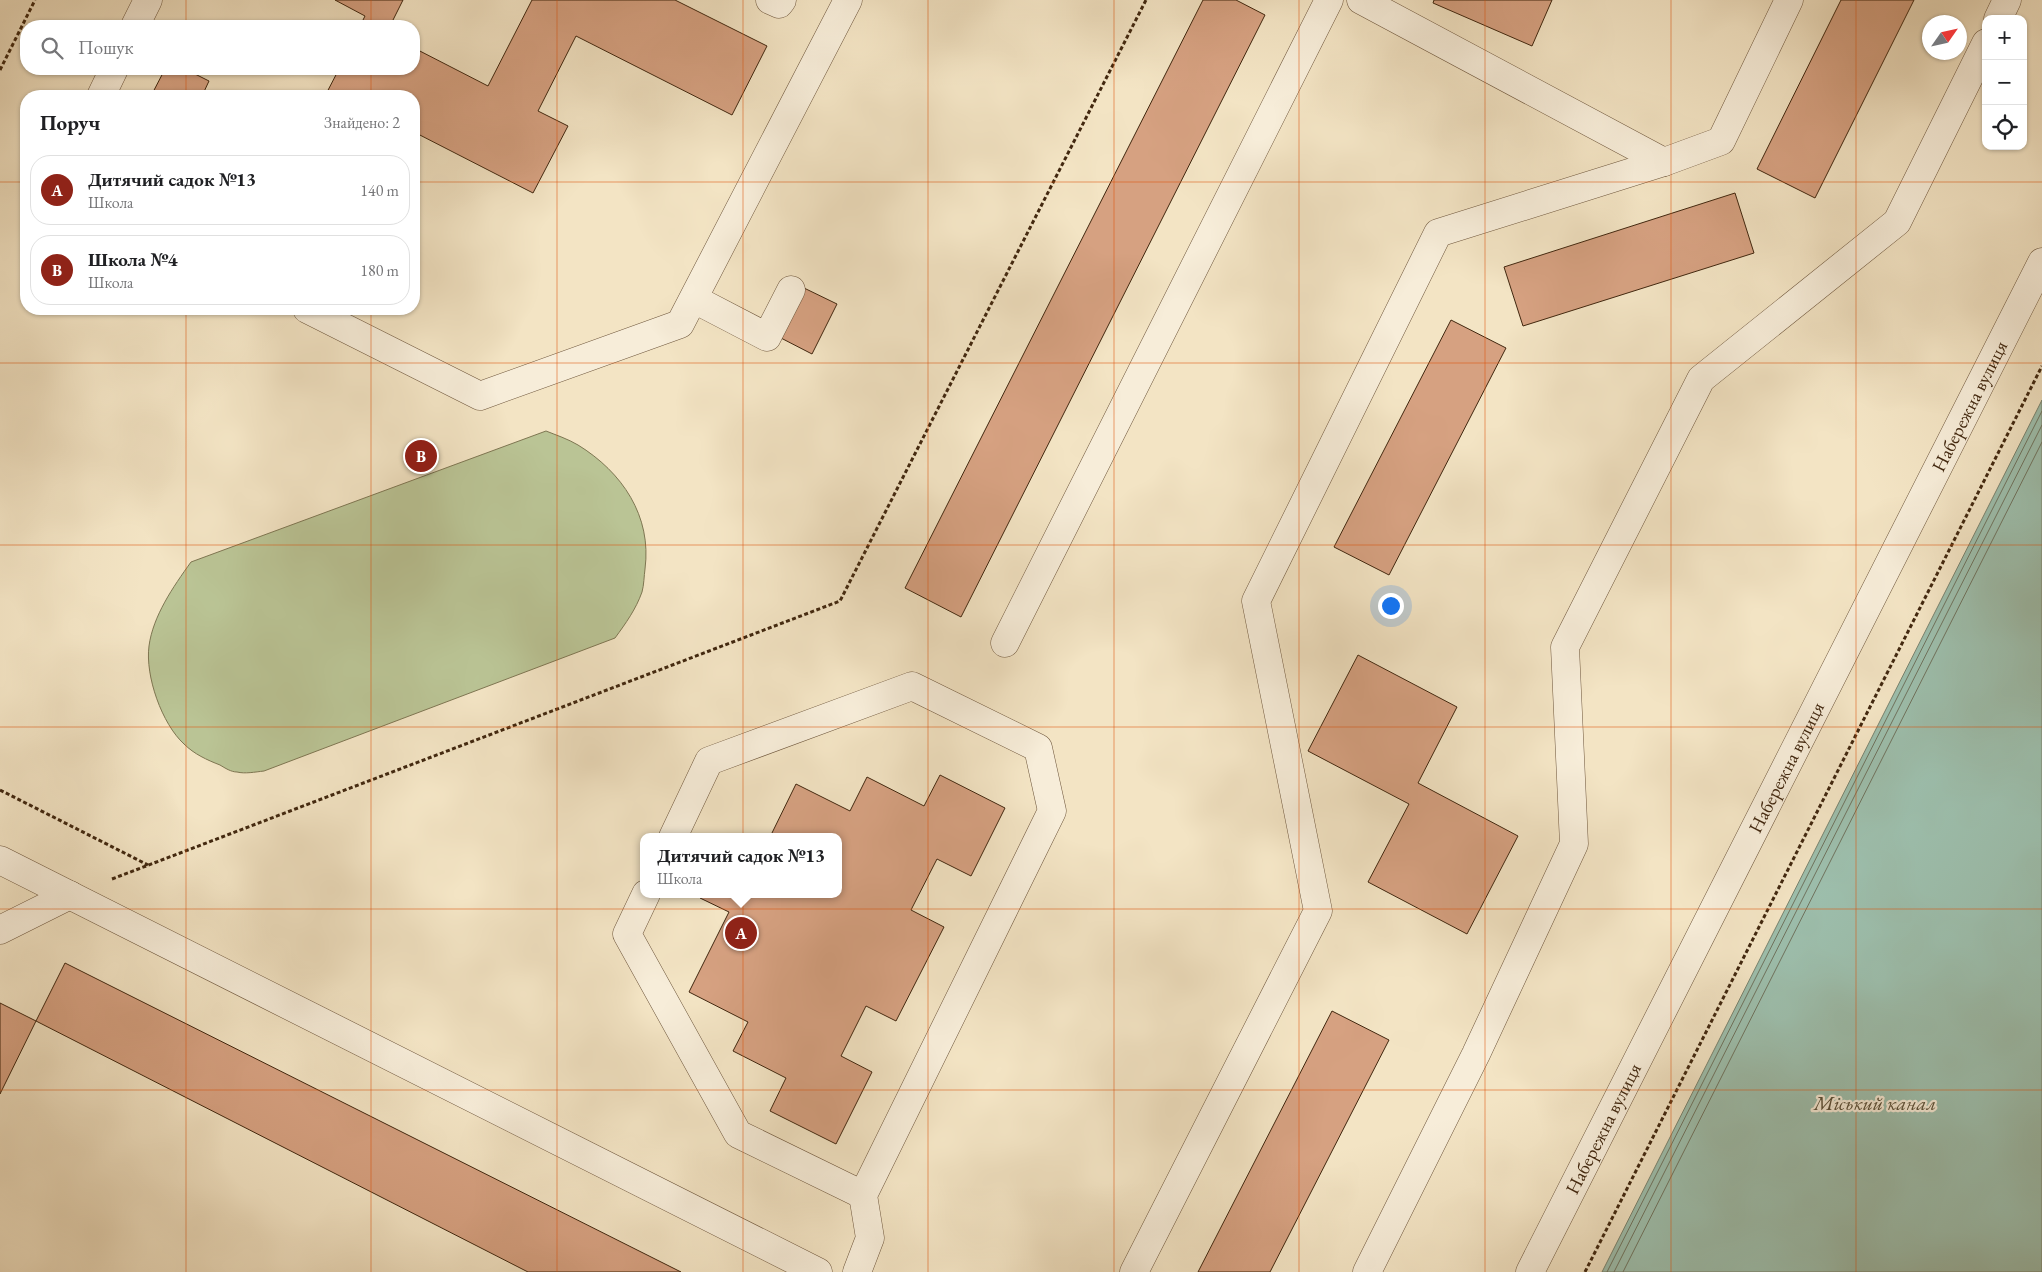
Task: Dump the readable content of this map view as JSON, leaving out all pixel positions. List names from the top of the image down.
{
  "streets": {
    "street": ["Набережна вулиця"]
  },
  "water": ["Міський канал"],
  "north": "top right",
  "page": {
    "map_buttons": ["+", "−"],
    "search": "Пошук",
    "heading": ["Поруч", "Знайдено: 2"],
    "list": [
      {
        "mark": "A",
        "name": "Дитячий садок №13",
        "note": "Школа",
        "value": "140 m"
      },
      {
        "mark": "B",
        "name": "Школа №4",
        "note": "Школа",
        "value": "180 m"
      }
    ],
    "pins": ["B", "A"],
    "popup": ["Дитячий садок №13", "Школа"]
  }
}
